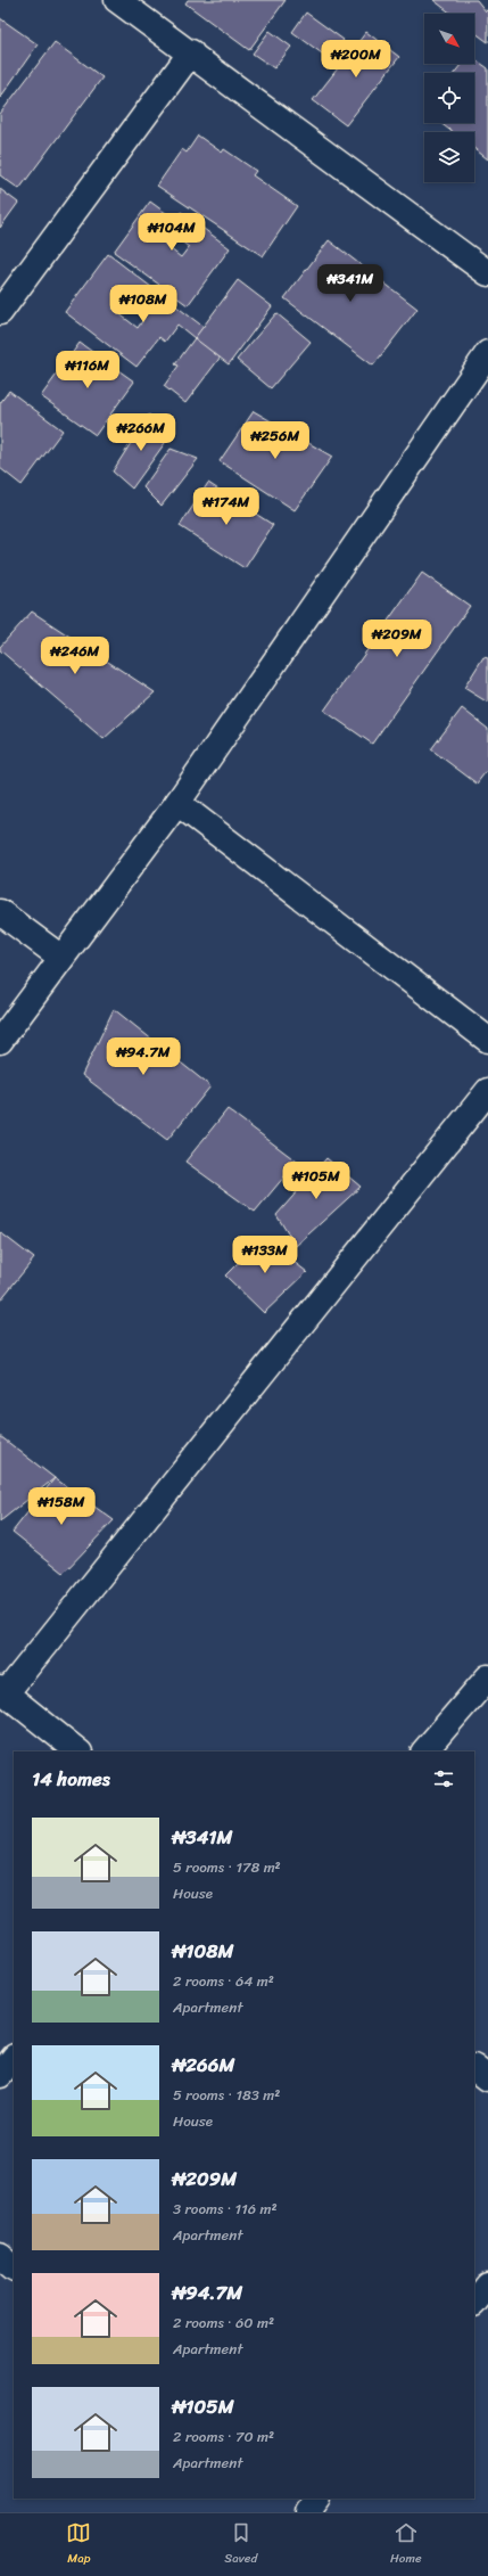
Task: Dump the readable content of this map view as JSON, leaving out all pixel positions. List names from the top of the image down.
{
  "north": "bottom right",
  "page": {
    "price": [
      "₦200M",
      "₦104M",
      "₦341M",
      "₦108M",
      "₦116M",
      "₦266M",
      "₦256M",
      "₦174M",
      "₦209M",
      "₦246M",
      "₦94.7M",
      "₦105M",
      "₦133M",
      "₦158M"
    ],
    "heading": "14 homes",
    "list": [
      {
        "name": "₦341M",
        "note": "5 rooms · 178 m² · House"
      },
      {
        "name": "₦108M",
        "note": "2 rooms · 64 m² · Apartment"
      },
      {
        "name": "₦266M",
        "note": "5 rooms · 183 m² · House"
      },
      {
        "name": "₦209M",
        "note": "3 rooms · 116 m² · Apartment"
      },
      {
        "name": "₦94.7M",
        "note": "2 rooms · 60 m² · Apartment"
      },
      {
        "name": "₦105M",
        "note": "2 rooms · 70 m² · Apartment"
      }
    ],
    "tabs": ["Map", "Saved", "Home"]
  }
}
